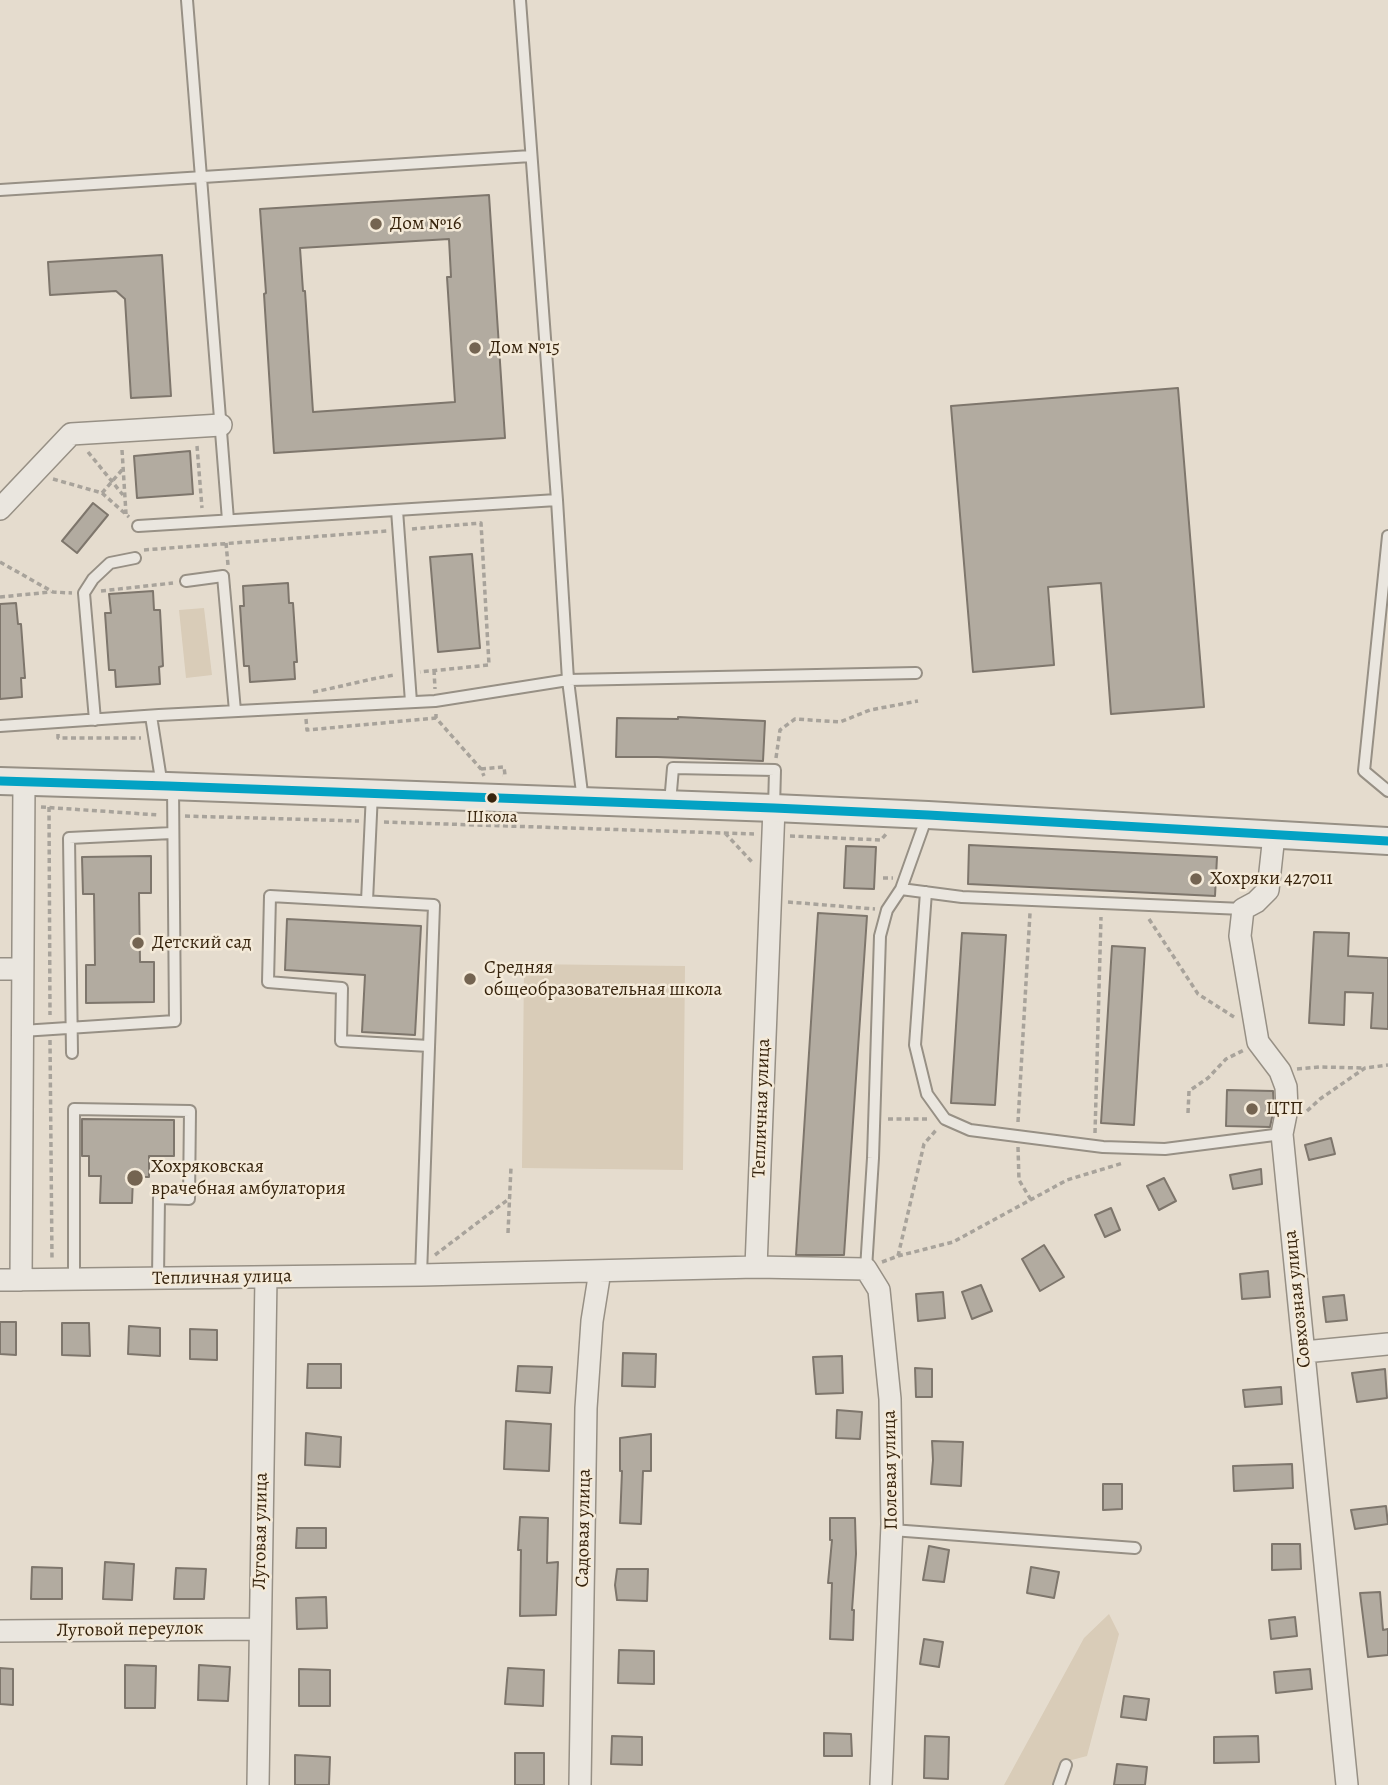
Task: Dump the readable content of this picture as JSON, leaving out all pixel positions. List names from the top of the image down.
{
  "streets": {
    "street": [
      "Тепличная улица",
      "Совхозная улица",
      "Полевая улица",
      "Садовая улица",
      "Луговая улица",
      "Луговой переулок"
    ]
  },
  "crossings": [
    ["Тепличная улица", "Садовая улица"],
    ["Тепличная улица", "Луговая улица"],
    ["Луговая улица", "Луговой переулок"]
  ],
  "places": [
    "Дом №16",
    "Дом №15",
    "Школа",
    "Хохряки 427011",
    "Детский сад",
    "Средняя общеобразовательная школа",
    "ЦТП",
    "Хохряковская врачебная амбулатория"
  ]
}
